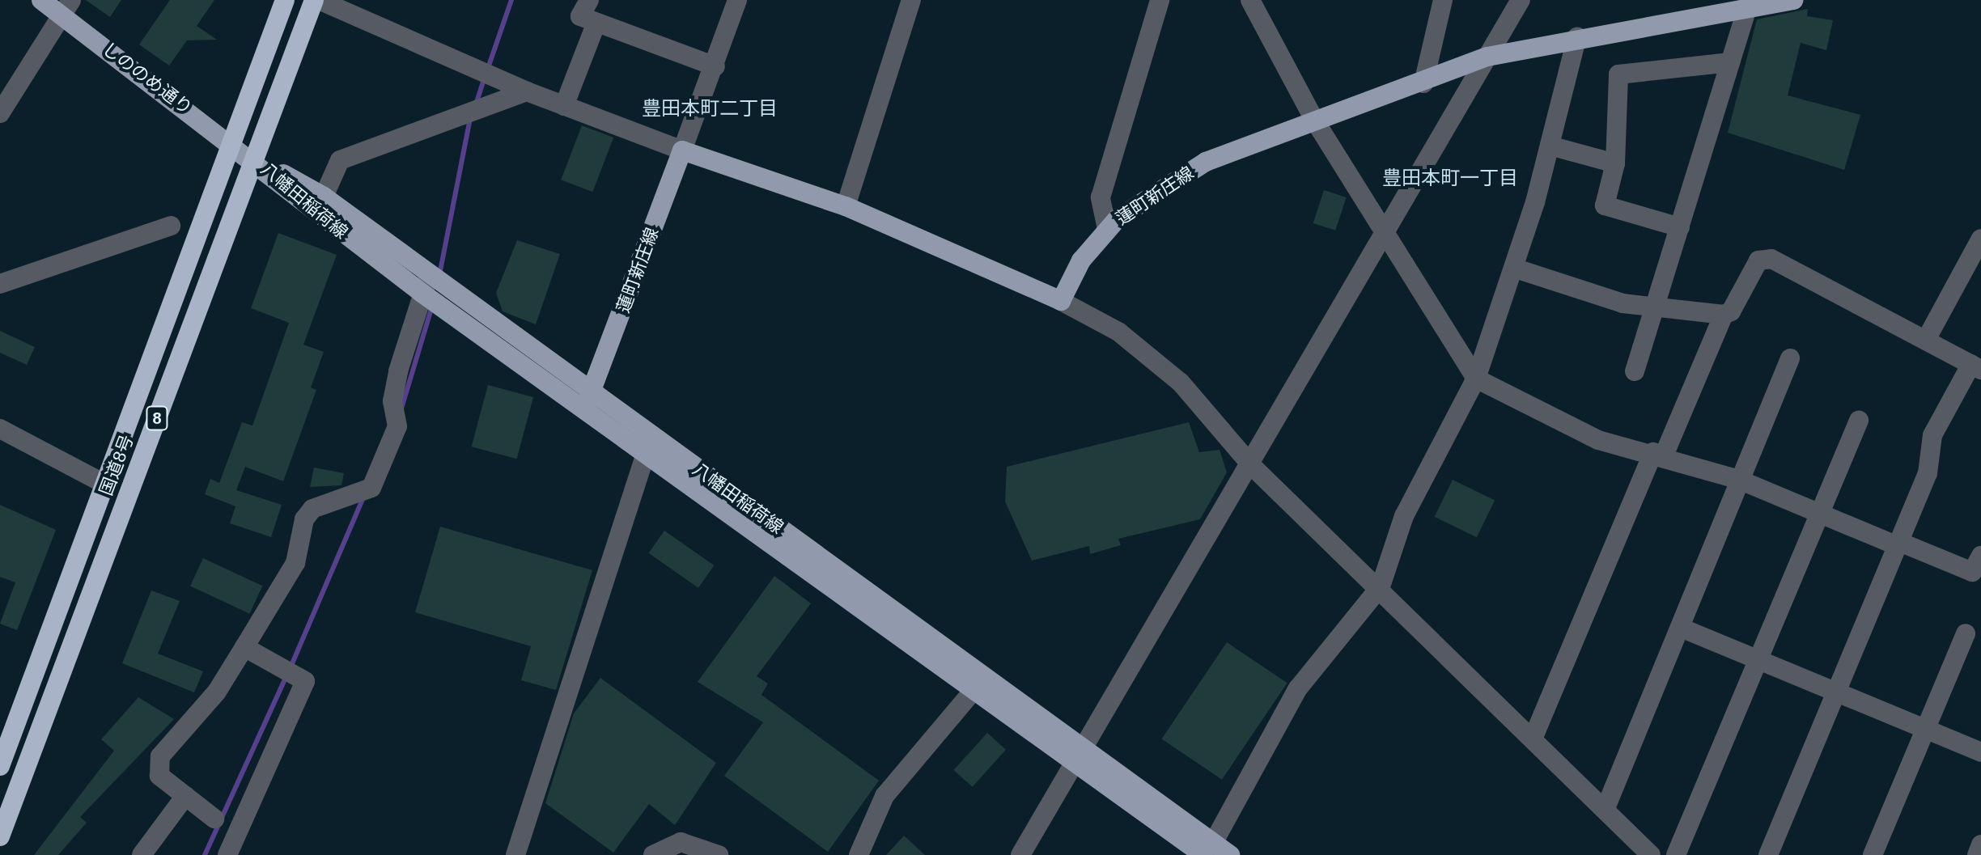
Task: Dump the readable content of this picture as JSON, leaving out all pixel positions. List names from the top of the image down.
{
  "streets": {
    "highway": ["8", "国道8号"],
    "main road": ["しののめ通り", "蓮町新庄線", "八幡田稲荷線"]
  },
  "crossings": [
    ["しののめ通り", "八幡田稲荷線"],
    ["しののめ通り", "国道8号"],
    ["蓮町新庄線", "八幡田稲荷線"],
    ["八幡田稲荷線", "国道8号"]
  ],
  "districts": ["豊田本町二丁目", "豊田本町一丁目"]
}
